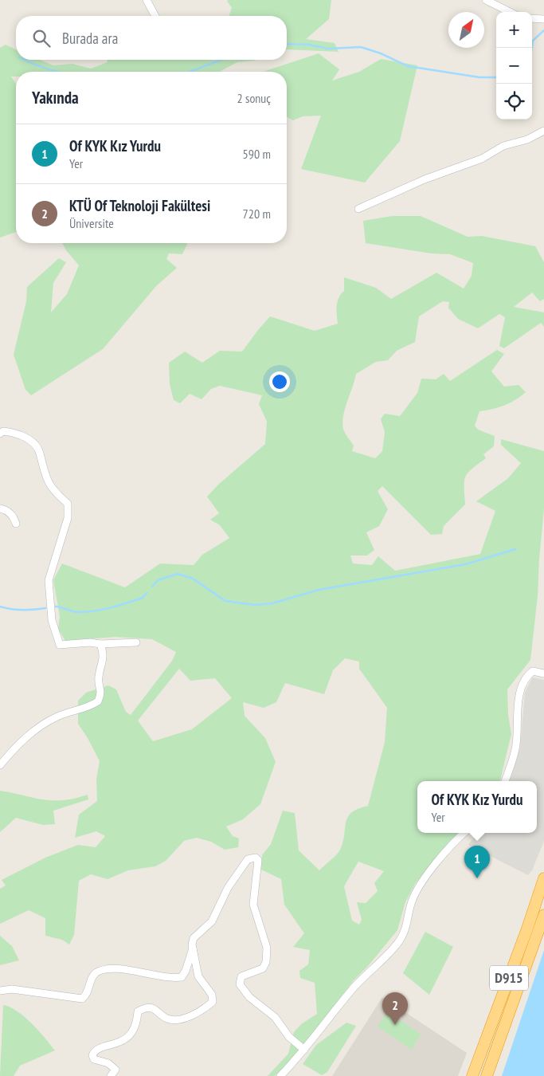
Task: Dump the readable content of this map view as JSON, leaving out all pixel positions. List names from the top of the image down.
{
  "streets": {
    "highway": ["D915"]
  },
  "north": "top right",
  "page": {
    "map_buttons": ["+", "−"],
    "search": "Burada ara",
    "heading": ["Yakında", "2 sonuç"],
    "list": [
      {
        "mark": "1",
        "name": "Of KYK Kız Yurdu",
        "note": "Yer",
        "value": "590 m"
      },
      {
        "mark": "2",
        "name": "KTÜ Of Teknoloji Fakültesi",
        "note": "Üniversite",
        "value": "720 m"
      }
    ],
    "popup": ["Of KYK Kız Yurdu", "Yer"],
    "pins": ["1", "2"]
  }
}
